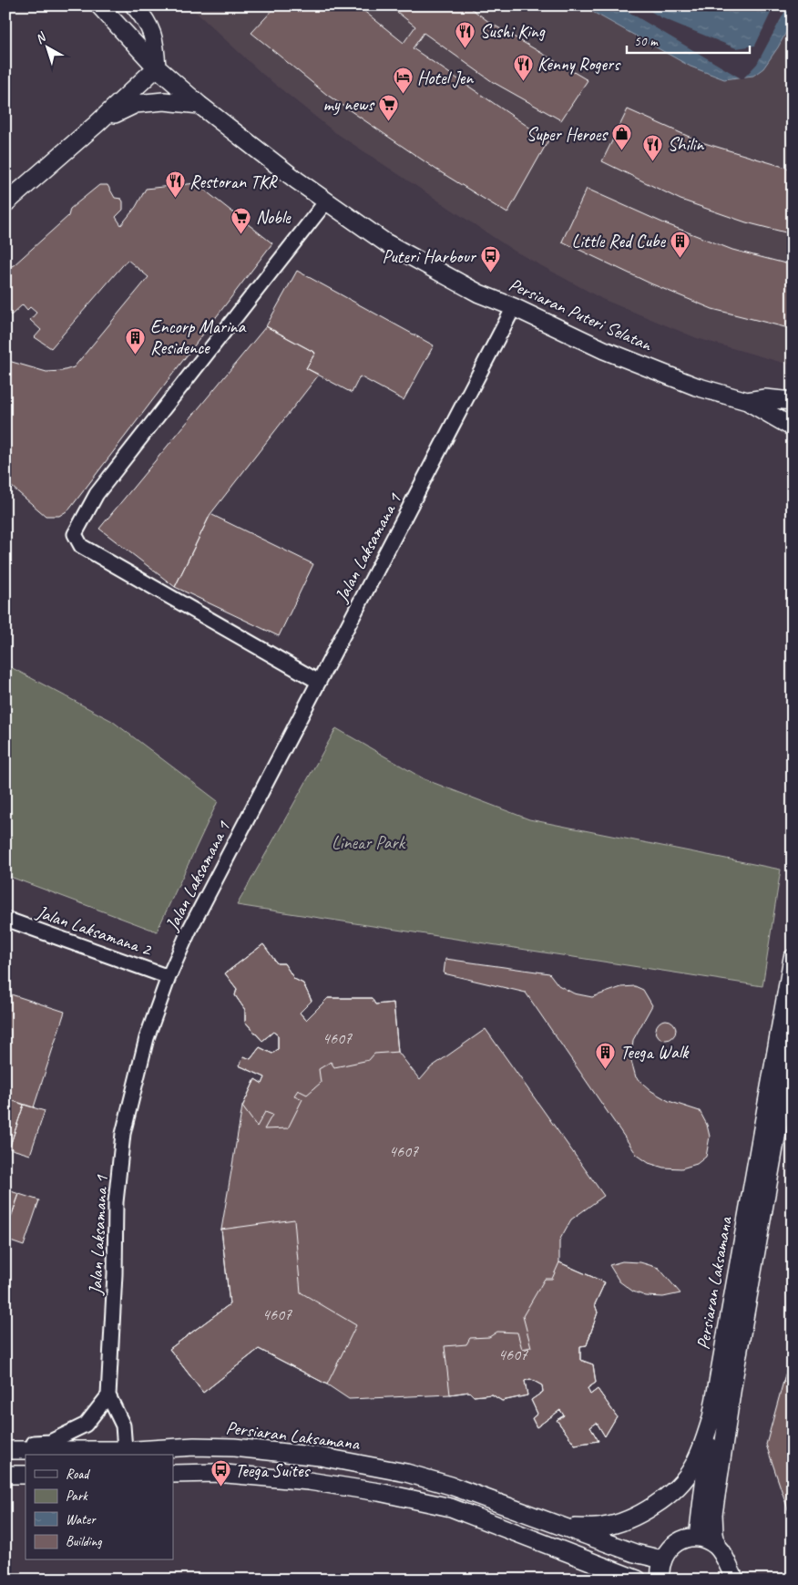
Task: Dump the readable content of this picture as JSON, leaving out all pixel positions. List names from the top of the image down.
{
  "streets": {
    "street": [
      "Persiaran Puteri Selatan",
      "Jalan Laksamana 1",
      "Jalan Laksamana 2",
      "Persiaran Laksamana"
    ]
  },
  "crossings": [
    ["Persiaran Puteri Selatan", "Jalan Laksamana 1"],
    ["Jalan Laksamana 1", "Jalan Laksamana 2"]
  ],
  "parks": ["Linear Park"],
  "places": {
    "restaurant": [
      "Sushi King",
      "Kenny Rogers",
      "Shilin",
      "Restoran TKR"
    ],
    "hotel": ["Hotel Jen"],
    "supermarket": ["my news", "Noble"],
    "shop": ["Super Heroes"],
    "building": ["Little Red Cube", "Encorp Marina Residence", "Teega Walk"],
    "bus stop": ["Puteri Harbour", "Teega Suites"]
  },
  "house_numbers": [
    "4607",
    "4607",
    "4607",
    "4607"
  ],
  "legend": [
    "Road",
    "Park",
    "Water",
    "Building"
  ],
  "scale_bar": "50 m",
  "north": "top left"
}
